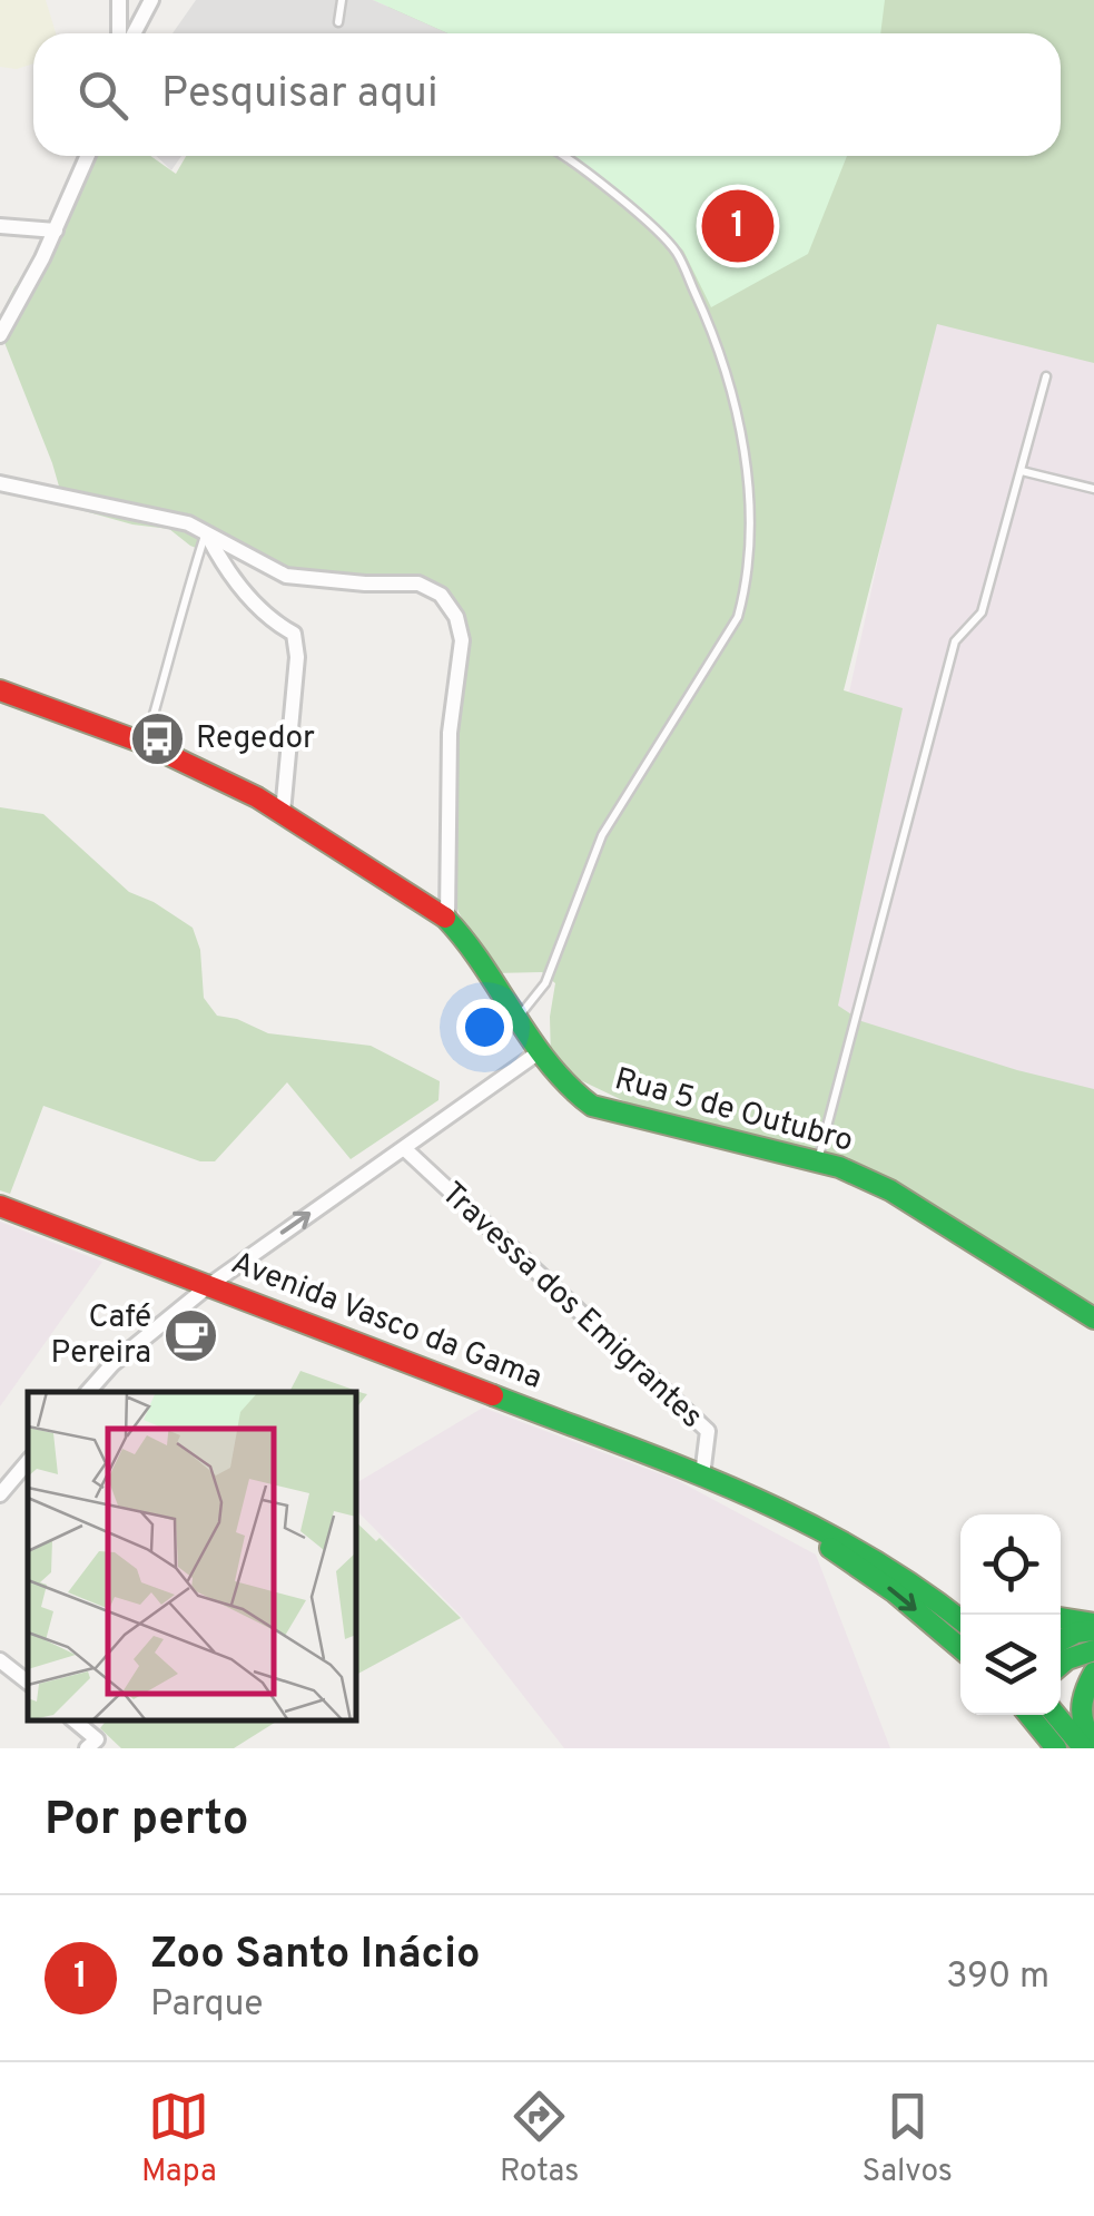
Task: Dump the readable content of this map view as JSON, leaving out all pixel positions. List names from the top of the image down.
{
  "streets": {
    "main road": ["Rua 5 de Outubro", "Avenida Vasco da Gama"],
    "street": ["Travessa dos Emigrantes"]
  },
  "crossings": [
    ["Travessa dos Emigrantes", "Avenida Vasco da Gama"]
  ],
  "places": {
    "bus stop": ["Regedor"],
    "cafe": ["Café Pereira"]
  },
  "page": {
    "search": "Pesquisar aqui",
    "pins": "1",
    "heading": "Por perto",
    "list": [
      {
        "mark": "1",
        "name": "Zoo Santo Inácio",
        "note": "Parque",
        "value": "390 m"
      }
    ],
    "nav": ["Mapa", "Rotas", "Salvos"]
  }
}
